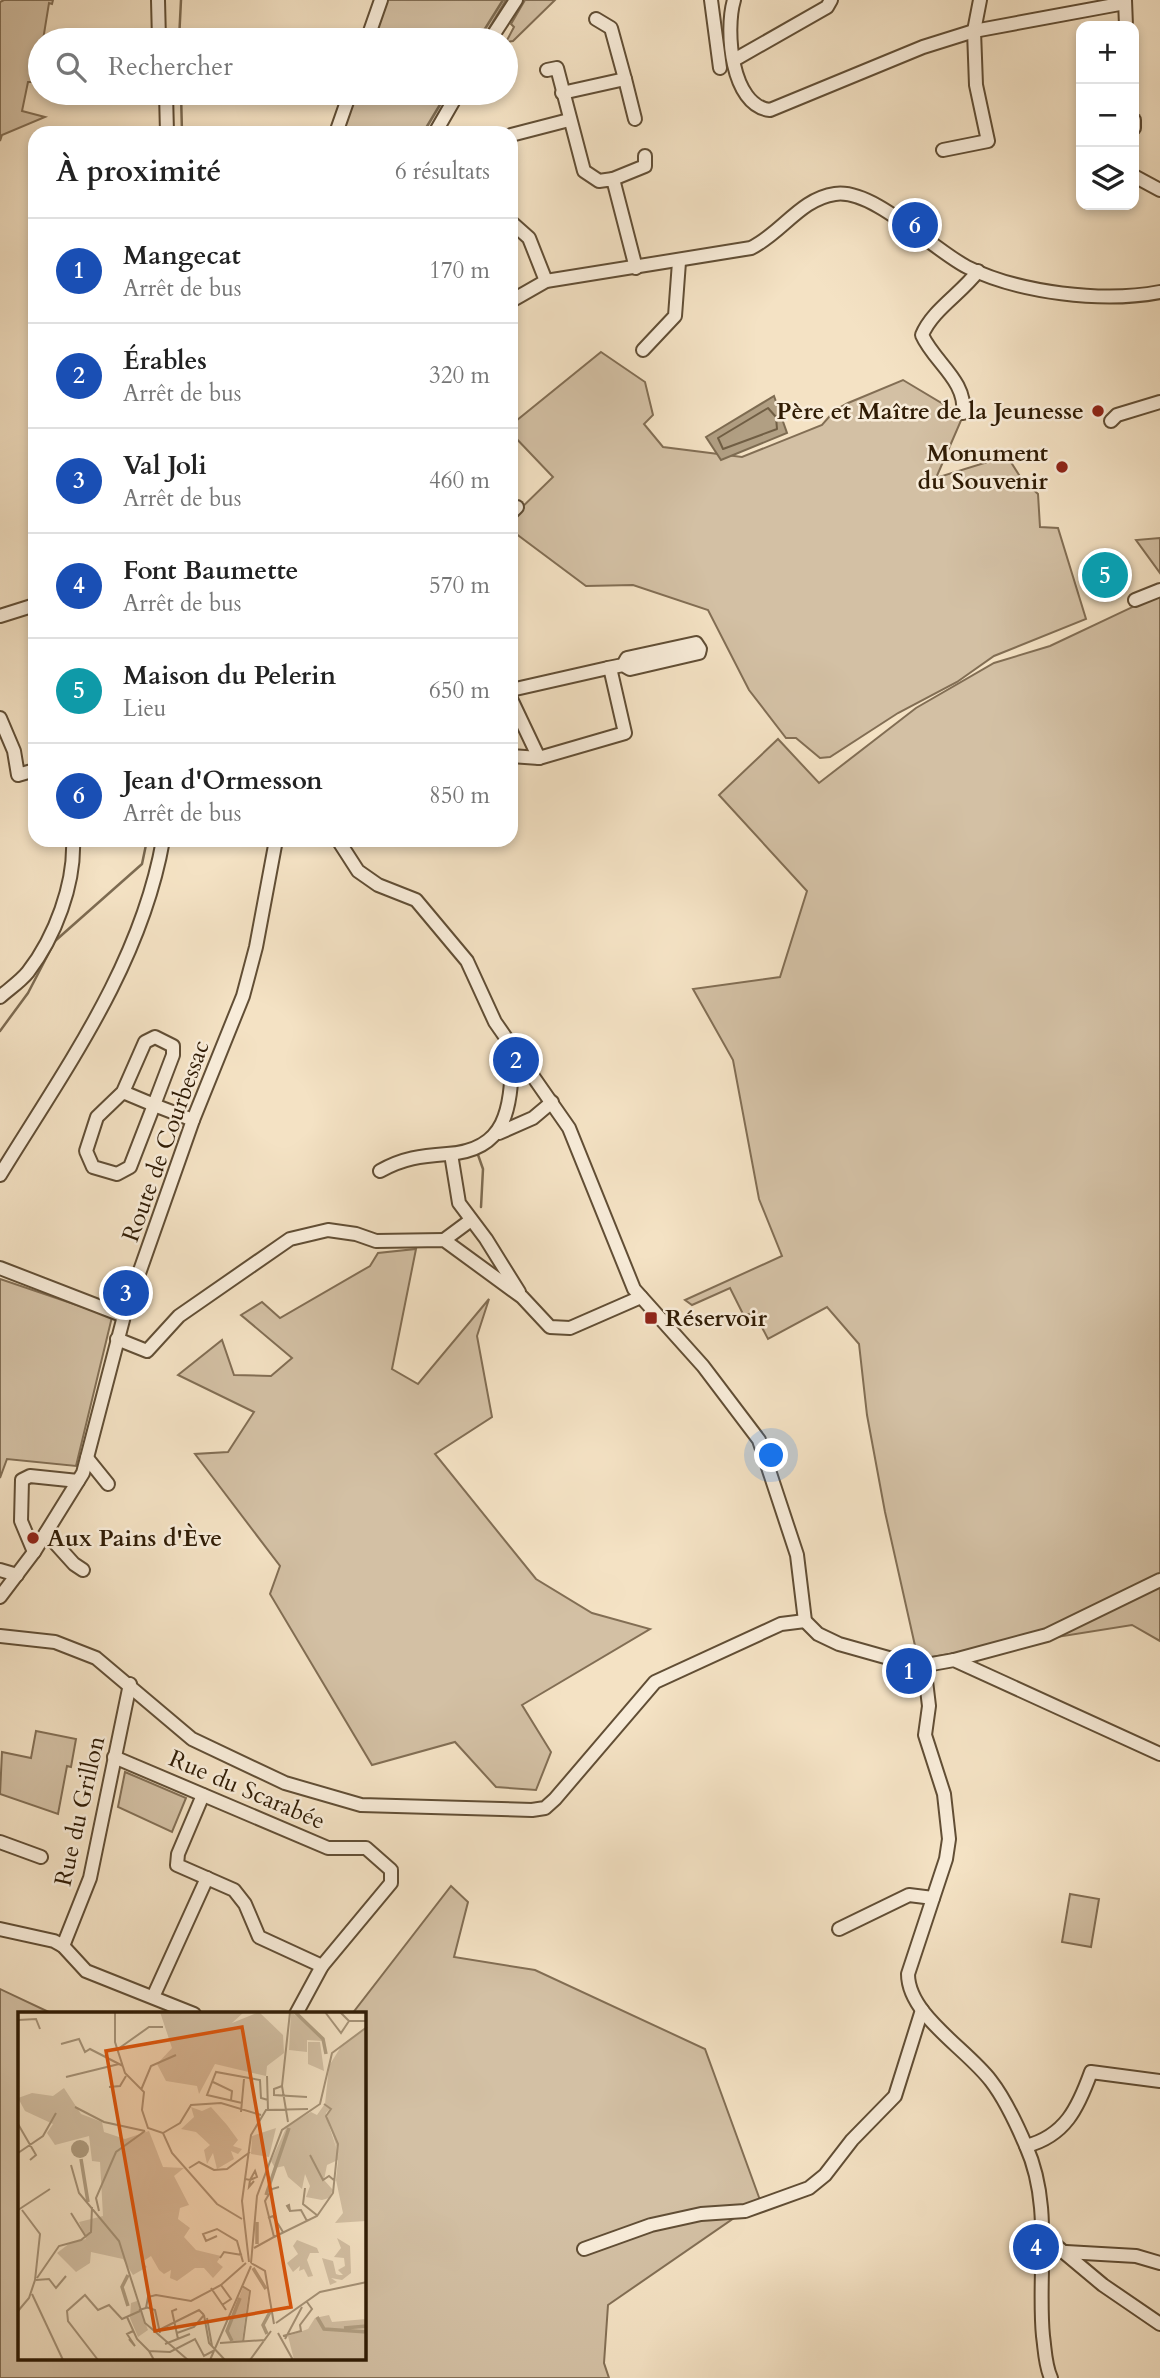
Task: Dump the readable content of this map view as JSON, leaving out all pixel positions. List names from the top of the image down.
{
  "streets": {
    "street": ["Route de Courbessac", "Rue du Scarabée", "Rue du Grillon"]
  },
  "crossings": [
    ["Rue du Scarabée", "Rue du Grillon"]
  ],
  "places": {
    "other": ["Père et Maître de la Jeunesse", "Monument du Souvenir", "Aux Pains d'Ève"],
    "transit": ["Réservoir"]
  },
  "page": {
    "map_buttons": ["+", "−"],
    "search": "Rechercher",
    "heading": ["À proximité", "6 résultats"],
    "pins": [
      "6",
      "5",
      "2",
      "3",
      "1",
      "4"
    ],
    "list": [
      {
        "mark": "1",
        "name": "Mangecat",
        "note": "Arrêt de bus",
        "value": "170 m"
      },
      {
        "mark": "2",
        "name": "Érables",
        "note": "Arrêt de bus",
        "value": "320 m"
      },
      {
        "mark": "3",
        "name": "Val Joli",
        "note": "Arrêt de bus",
        "value": "460 m"
      },
      {
        "mark": "4",
        "name": "Font Baumette",
        "note": "Arrêt de bus",
        "value": "570 m"
      },
      {
        "mark": "5",
        "name": "Maison du Pelerin",
        "note": "Lieu",
        "value": "650 m"
      },
      {
        "mark": "6",
        "name": "Jean d'Ormesson",
        "note": "Arrêt de bus",
        "value": "850 m"
      }
    ]
  }
}
